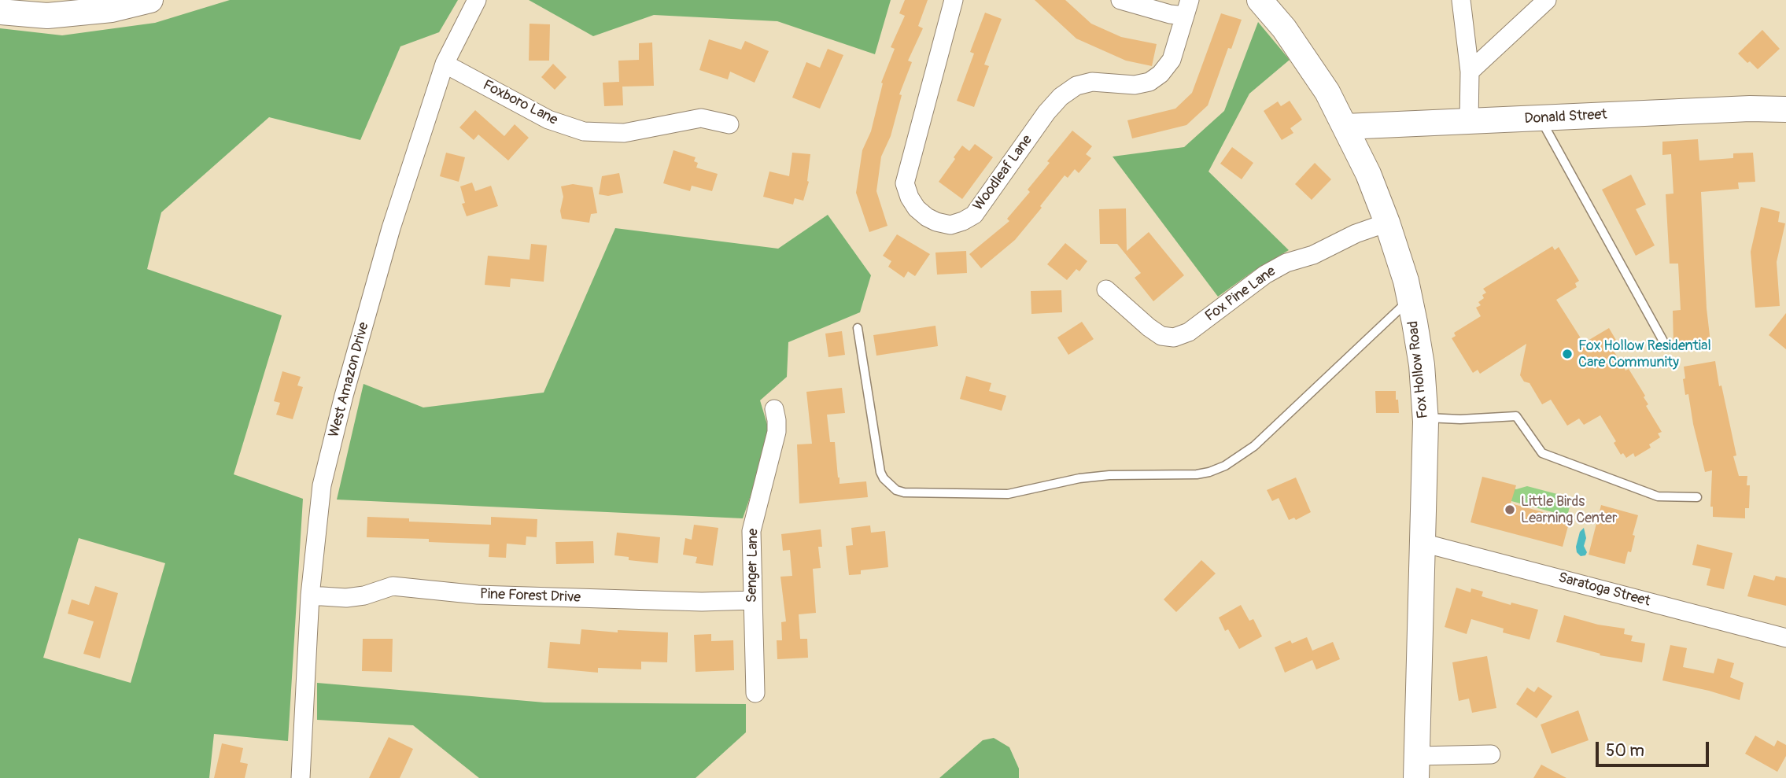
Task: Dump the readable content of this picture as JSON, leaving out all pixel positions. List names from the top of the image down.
{
  "streets": {
    "main road": ["Donald Street", "Fox Hollow Road"],
    "street": [
      "Foxboro Lane",
      "Woodleaf Lane",
      "Fox Pine Lane",
      "West Amazon Drive",
      "Senger Lane",
      "Saratoga Street",
      "Pine Forest Drive"
    ]
  },
  "crossings": [
    ["Foxboro Lane", "West Amazon Drive"],
    ["Donald Street", "Fox Hollow Road"],
    ["Fox Pine Lane", "Fox Hollow Road"],
    ["Fox Hollow Road", "Saratoga Street"],
    ["West Amazon Drive", "Pine Forest Drive"],
    ["Senger Lane", "Pine Forest Drive"]
  ],
  "places": ["Fox Hollow Residential Care Community", "Little Birds Learning Center"],
  "scale_bar": "50 m"
}
